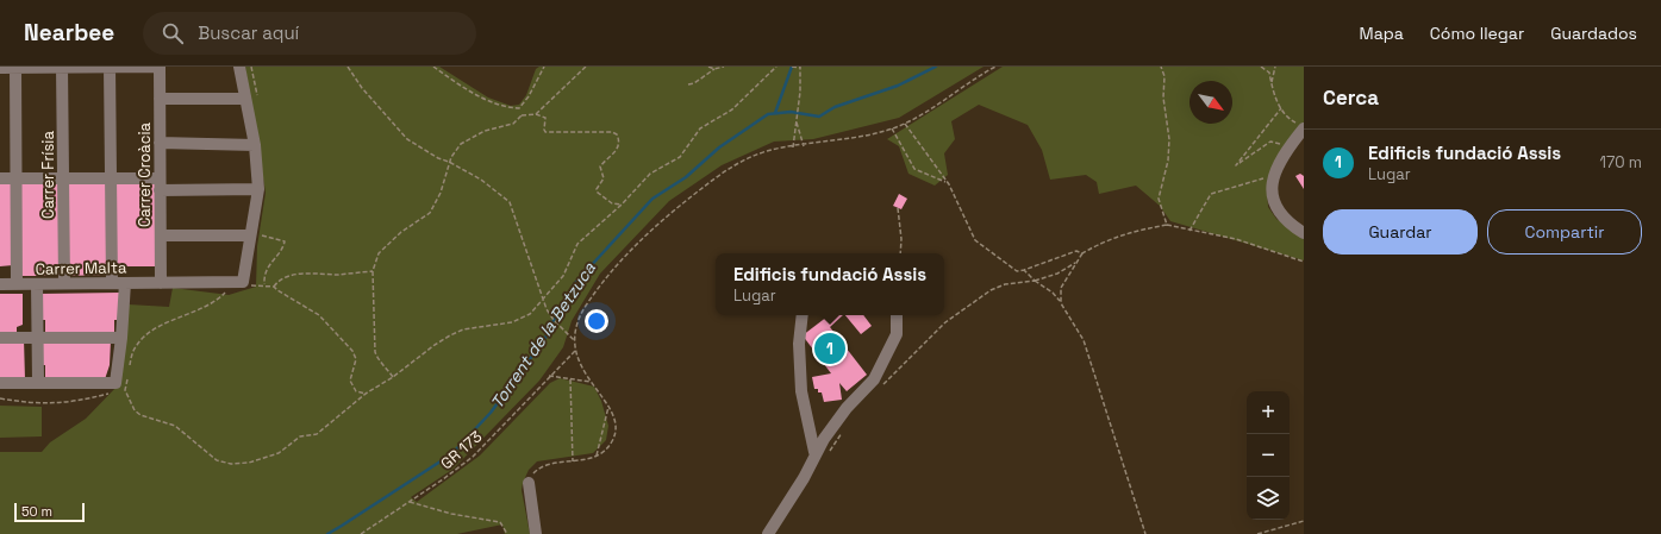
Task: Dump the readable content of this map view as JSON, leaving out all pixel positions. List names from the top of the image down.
{
  "streets": {
    "street": ["Carrer Frísia", "Carrer Croàcia", "Carrer Malta"],
    "path": ["GR 173"]
  },
  "crossings": [
    ["Carrer Frísia", "Carrer Malta"],
    ["Carrer Croàcia", "Carrer Malta"]
  ],
  "water": ["Torrent de la Betzuca"],
  "scale_bar": "50 m",
  "north": "bottom right",
  "page": {
    "header": "Nearbee",
    "search": "Buscar aquí",
    "nav": ["Mapa", "Cómo llegar", "Guardados"],
    "heading": "Cerca",
    "list": [
      {
        "mark": "1",
        "name": "Edificis fundació Assis",
        "note": "Lugar",
        "value": "170 m"
      }
    ],
    "buttons": ["Guardar", "Compartir"],
    "popup": ["Edificis fundació Assis", "Lugar"],
    "pins": "1",
    "map_buttons": ["+", "−"],
    "scale": "50 m"
  }
}
